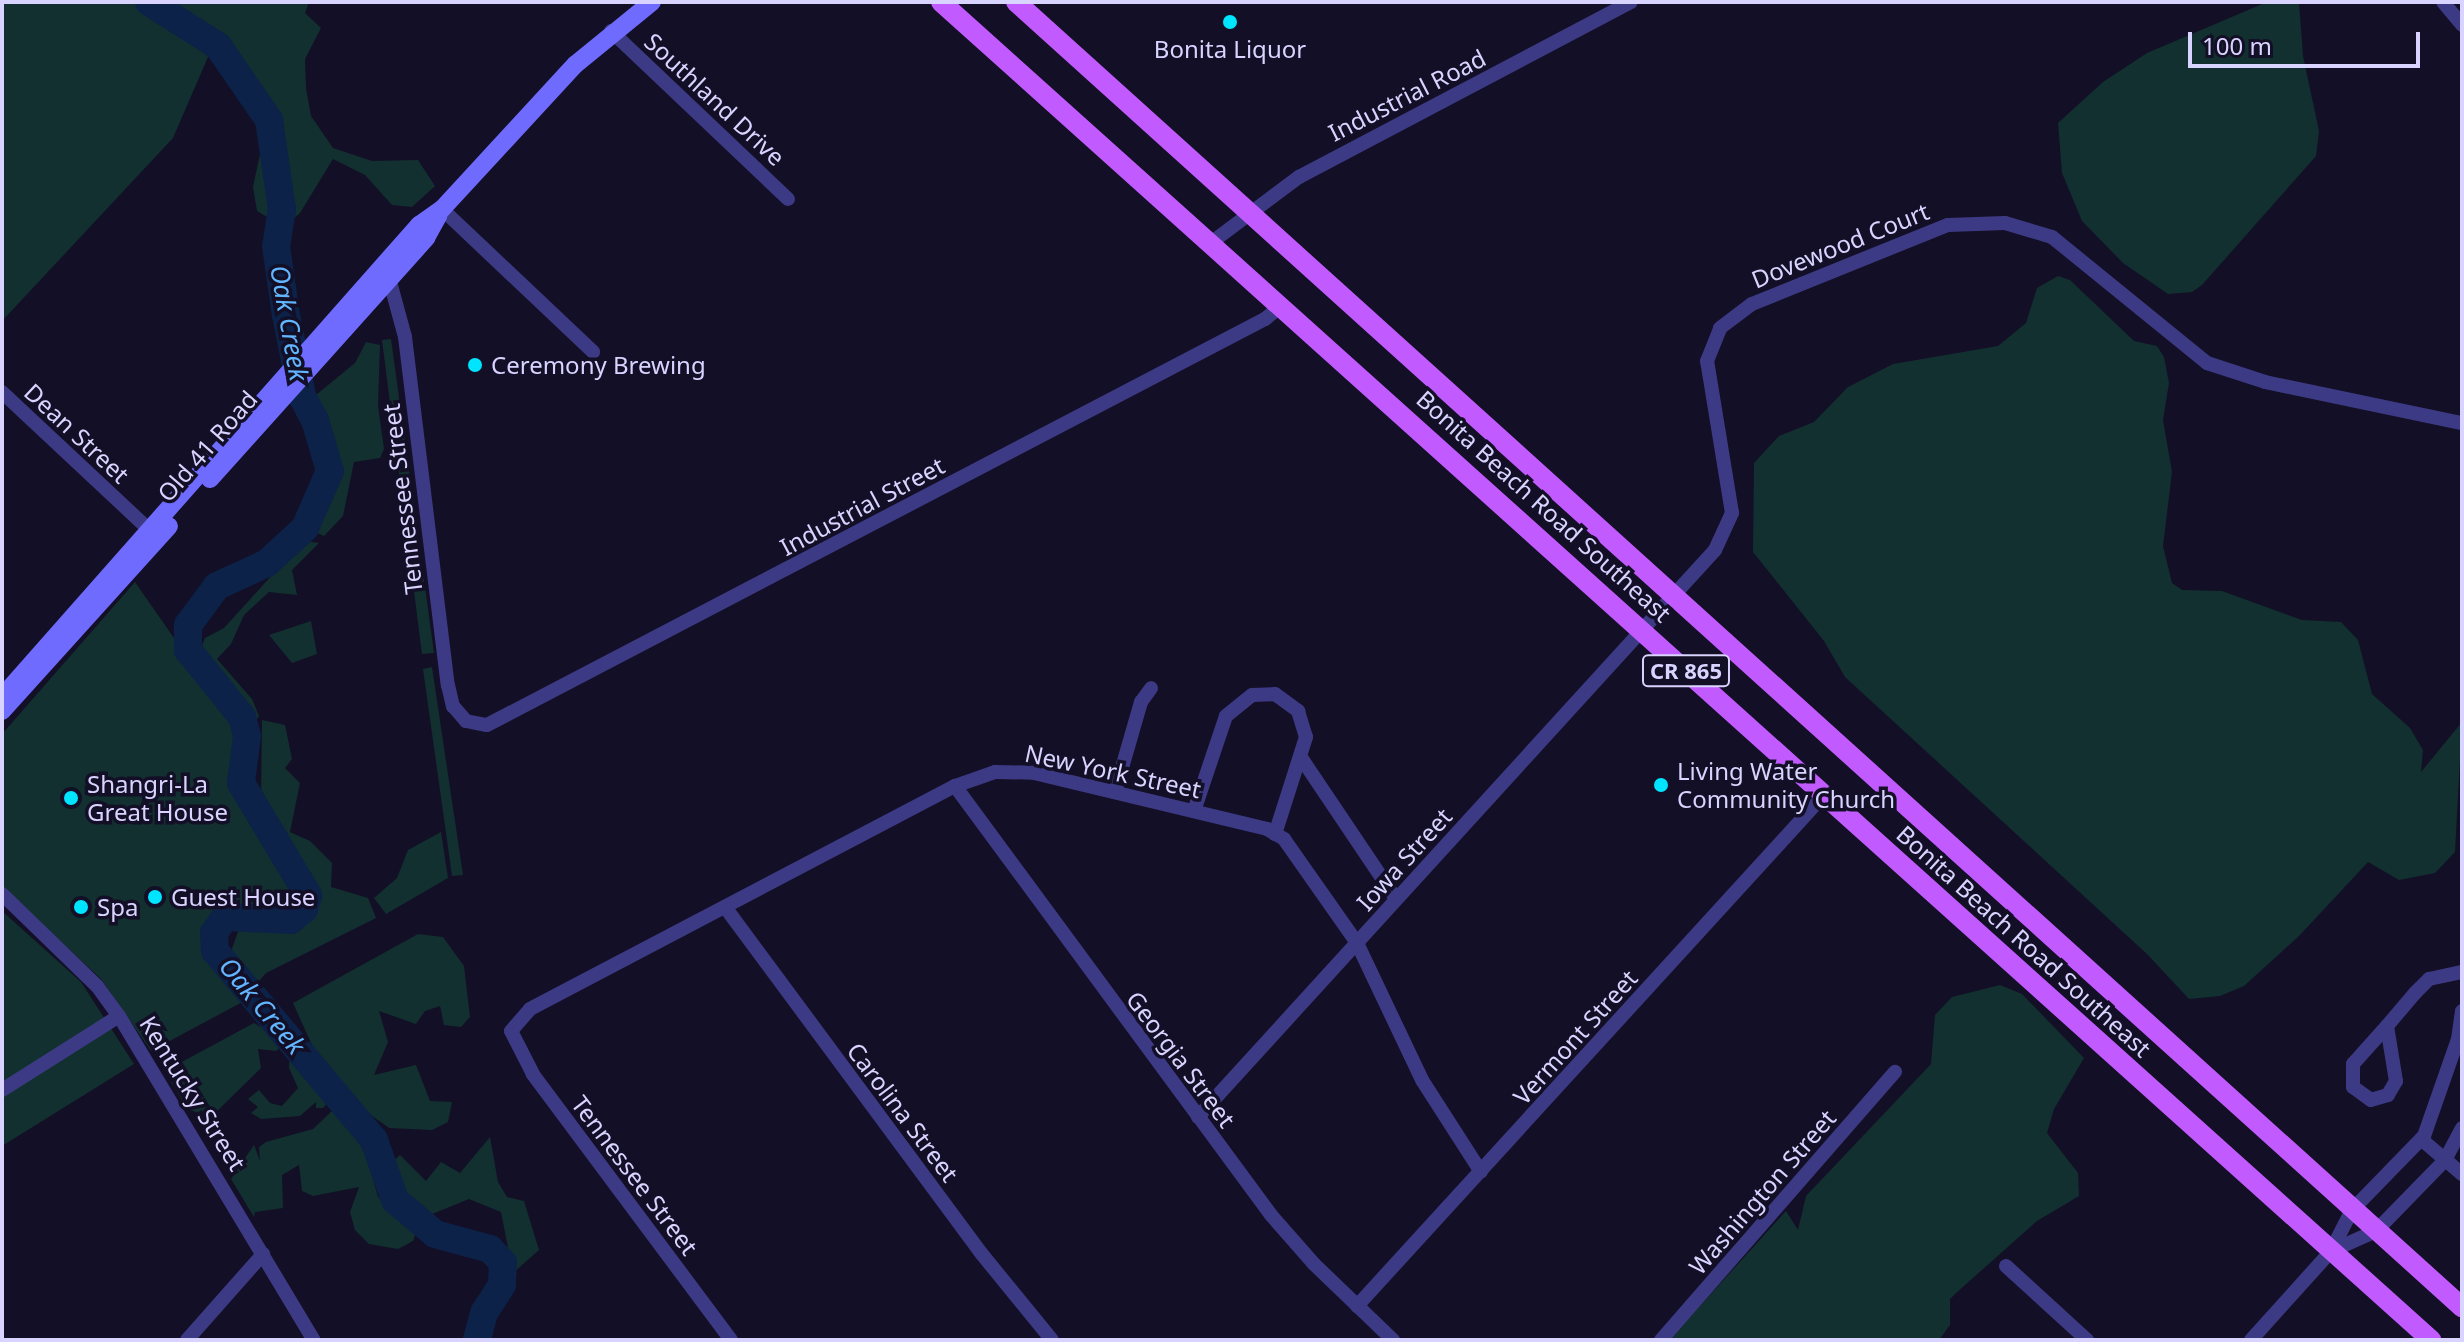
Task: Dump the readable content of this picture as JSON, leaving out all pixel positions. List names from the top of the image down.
{
  "streets": {
    "main road": ["Bonita Beach Road Southeast", "CR 865"],
    "street": [
      "Industrial Road",
      "Southland Drive",
      "Dovewood Court",
      "Dean Street",
      "Old 41 Road",
      "Tennessee Street",
      "Industrial Street",
      "New York Street",
      "Iowa Street",
      "Vermont Street",
      "Georgia Street",
      "Kentucky Street",
      "Carolina Street",
      "Washington Street"
    ]
  },
  "crossings": [
    ["Industrial Road", "Bonita Beach Road Southeast"],
    ["Southland Drive", "Old 41 Road"],
    ["Dovewood Court", "Bonita Beach Road Southeast"],
    ["Dovewood Court", "Iowa Street"],
    ["Dean Street", "Old 41 Road"],
    ["Old 41 Road", "Tennessee Street"],
    ["Tennessee Street", "Industrial Street"],
    ["Tennessee Street", "New York Street"],
    ["Industrial Street", "Bonita Beach Road Southeast"],
    ["Bonita Beach Road Southeast", "Iowa Street"],
    ["Bonita Beach Road Southeast", "Vermont Street"],
    ["New York Street", "Iowa Street"],
    ["New York Street", "Vermont Street"],
    ["New York Street", "Georgia Street"],
    ["New York Street", "Carolina Street"],
    ["Iowa Street", "Georgia Street"],
    ["Vermont Street", "Georgia Street"]
  ],
  "water": ["Oak Creek"],
  "places": [
    "Bonita Liquor",
    "Ceremony Brewing",
    "Living Water Community Church",
    "Shangri-La Great House",
    "Guest House",
    "Spa"
  ],
  "scale_bar": "100 m"
}
